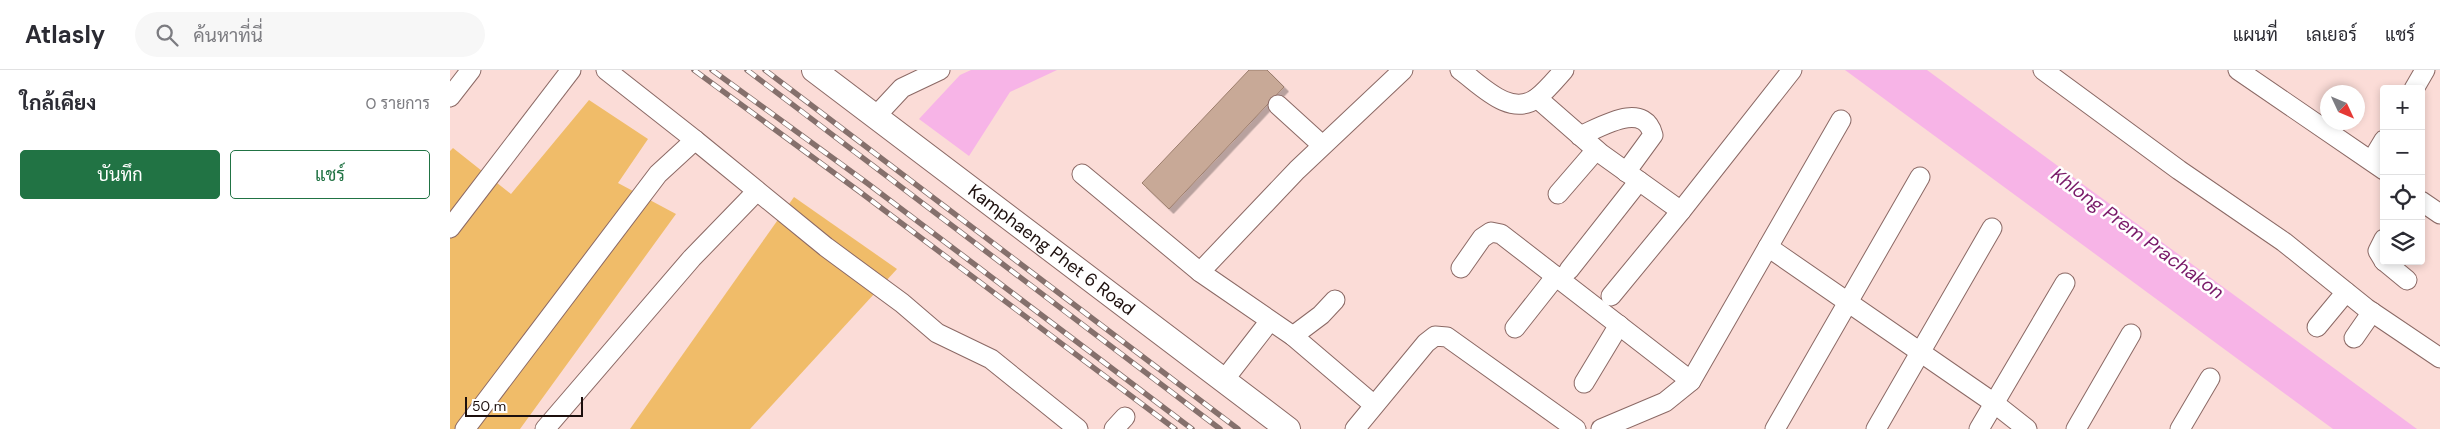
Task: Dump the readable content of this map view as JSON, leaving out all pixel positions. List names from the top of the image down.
{
  "streets": {
    "main road": ["Kamphaeng Phet 6 Road"]
  },
  "water": ["Khlong Prem Prachakon"],
  "scale_bar": "50 m",
  "north": "bottom right",
  "page": {
    "header": "Atlasly",
    "search": "ค้นหาที่นี่",
    "nav": ["แผนที่", "เลเยอร์", "แชร์"],
    "heading": ["ใกล้เคียง", "0 รายการ"],
    "map_buttons": ["+", "−"],
    "buttons": ["บันทึก", "แชร์"],
    "scale": "50 m"
  }
}
